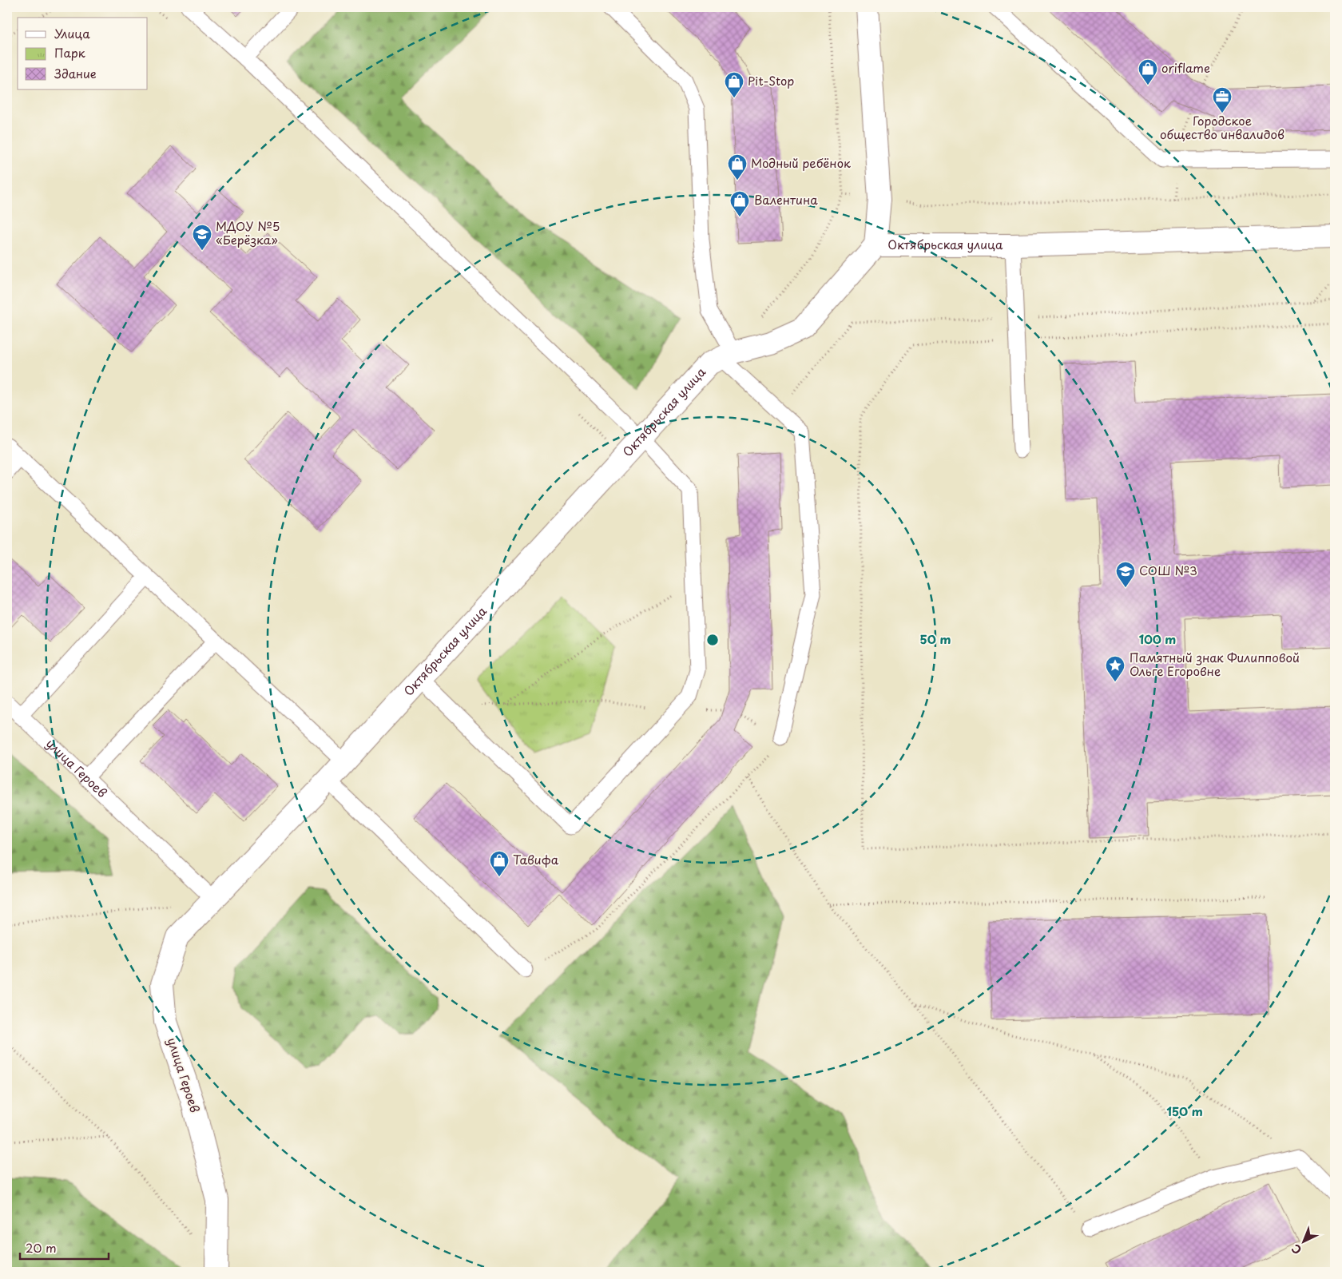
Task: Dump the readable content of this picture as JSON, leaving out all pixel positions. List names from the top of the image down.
{
  "streets": {
    "street": ["Октябрьская улица", "улица Героев"]
  },
  "crossings": [
    ["Октябрьская улица", "улица Героев"]
  ],
  "places": {
    "shop": [
      "oriflame",
      "Pit-Stop",
      "Модный ребёнок",
      "Валентина",
      "Тавифа"
    ],
    "office": ["Городское общество инвалидов"],
    "school or university": ["МДОУ №5 «Берёзка»", "СОШ №3"],
    "place": ["Памятный знак Филипповой Ольге Егоровне"]
  },
  "legend": ["Улица", "Парк", "Здание"],
  "scale_bar": "20 m",
  "north": "bottom left",
  "rings": ["50 m", "100 m", "150 m"]
}
